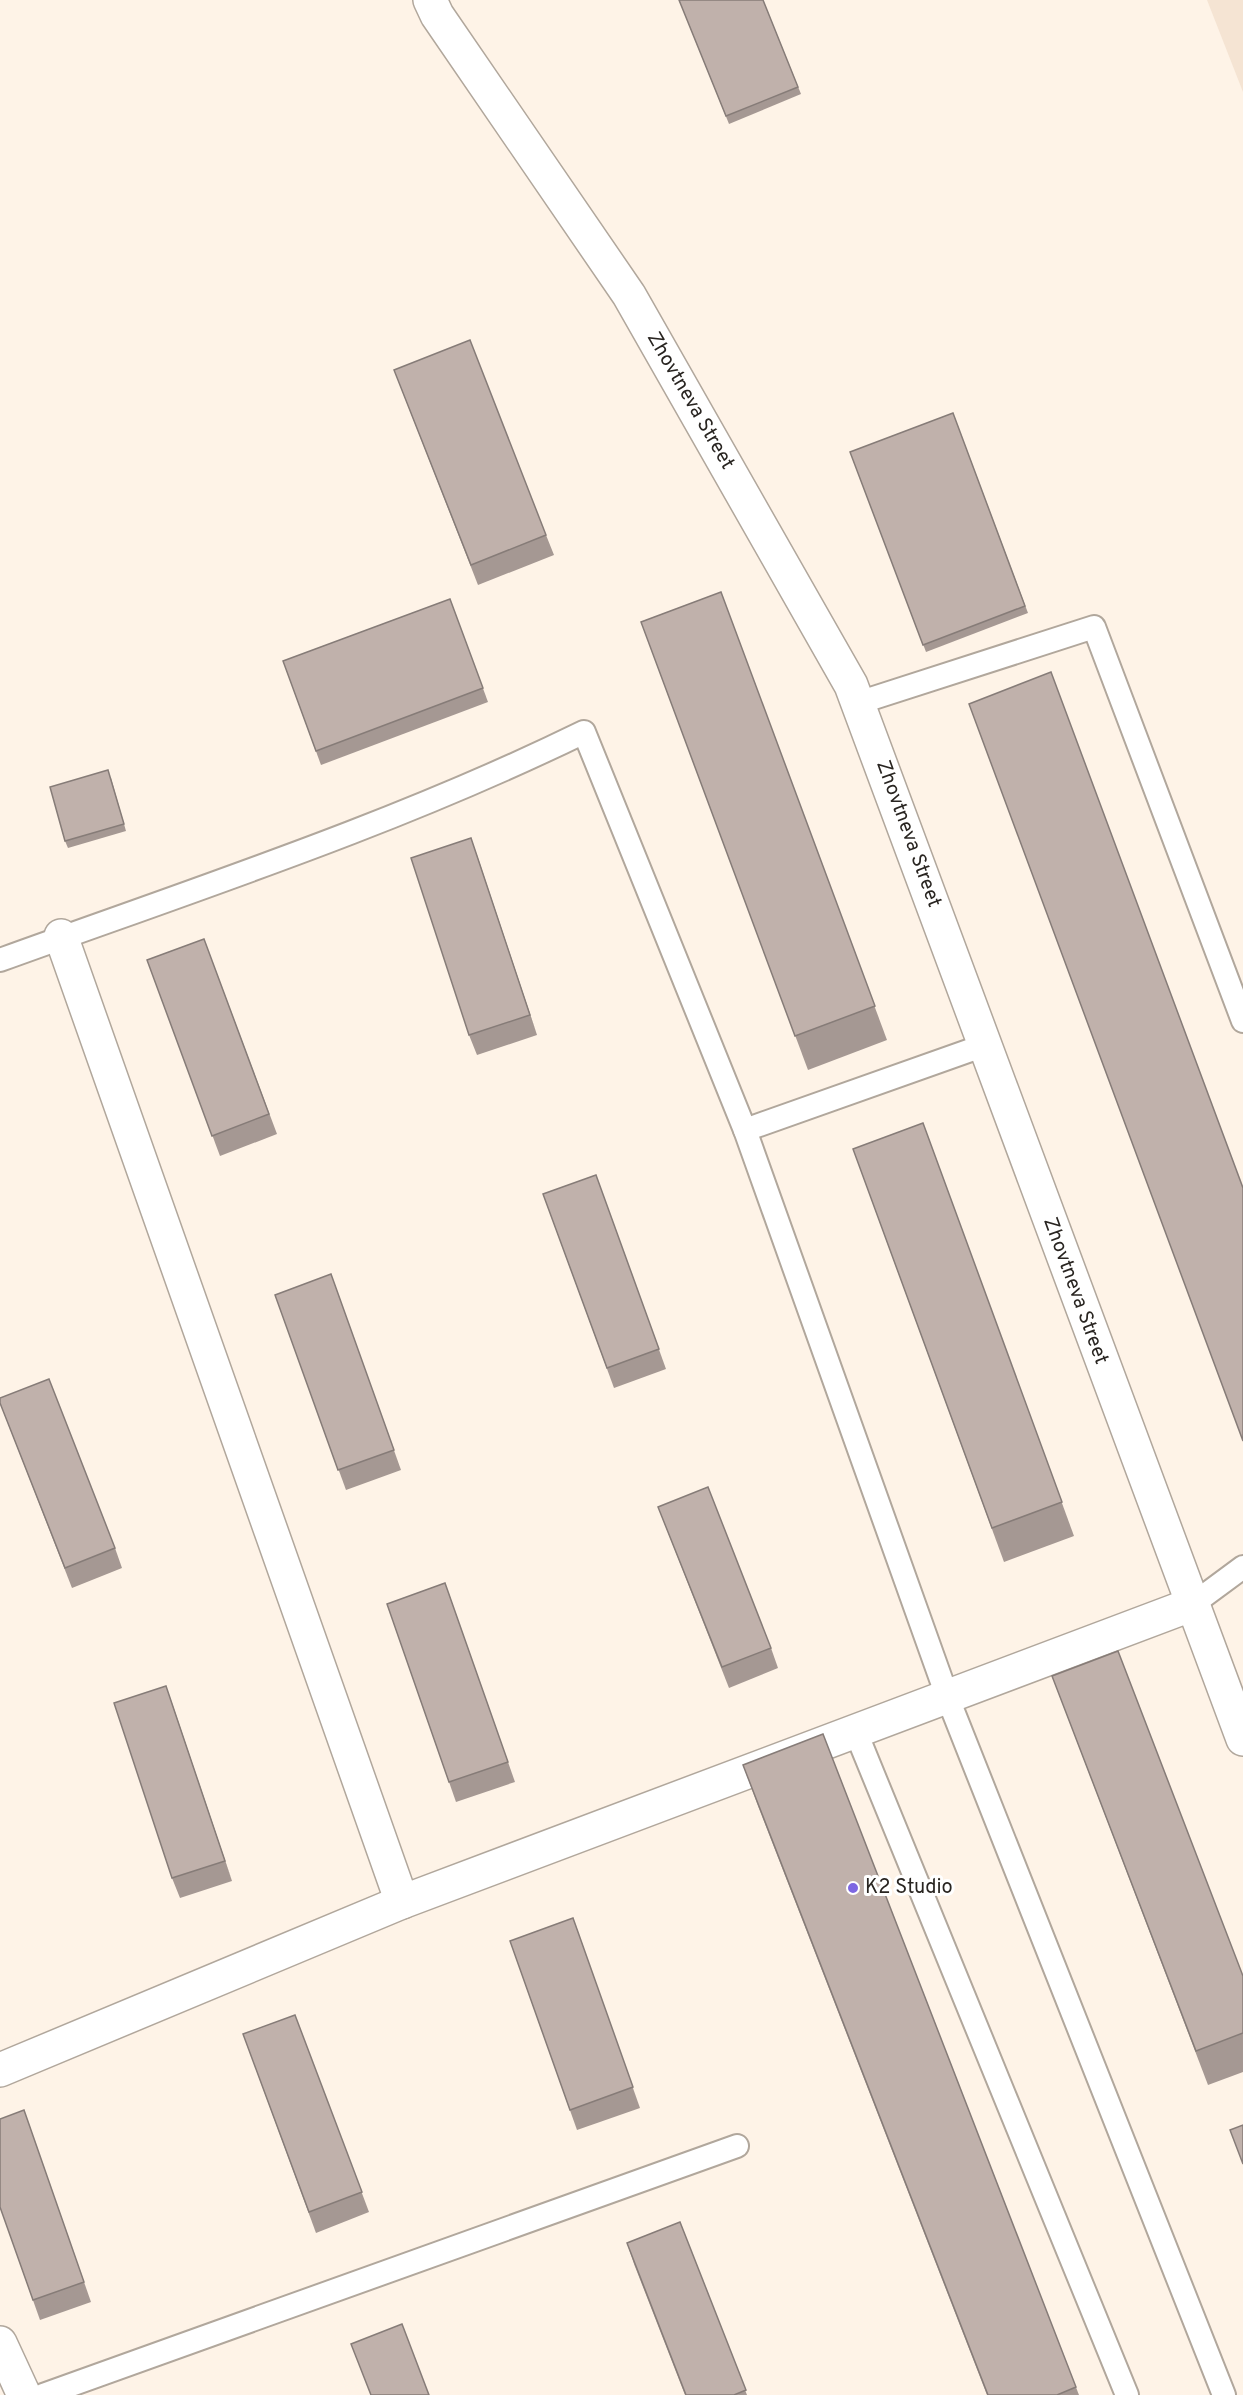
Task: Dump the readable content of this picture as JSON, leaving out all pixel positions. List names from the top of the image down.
{
  "streets": {
    "street": ["Zhovtneva Street"]
  },
  "places": ["K2 Studio"]
}
